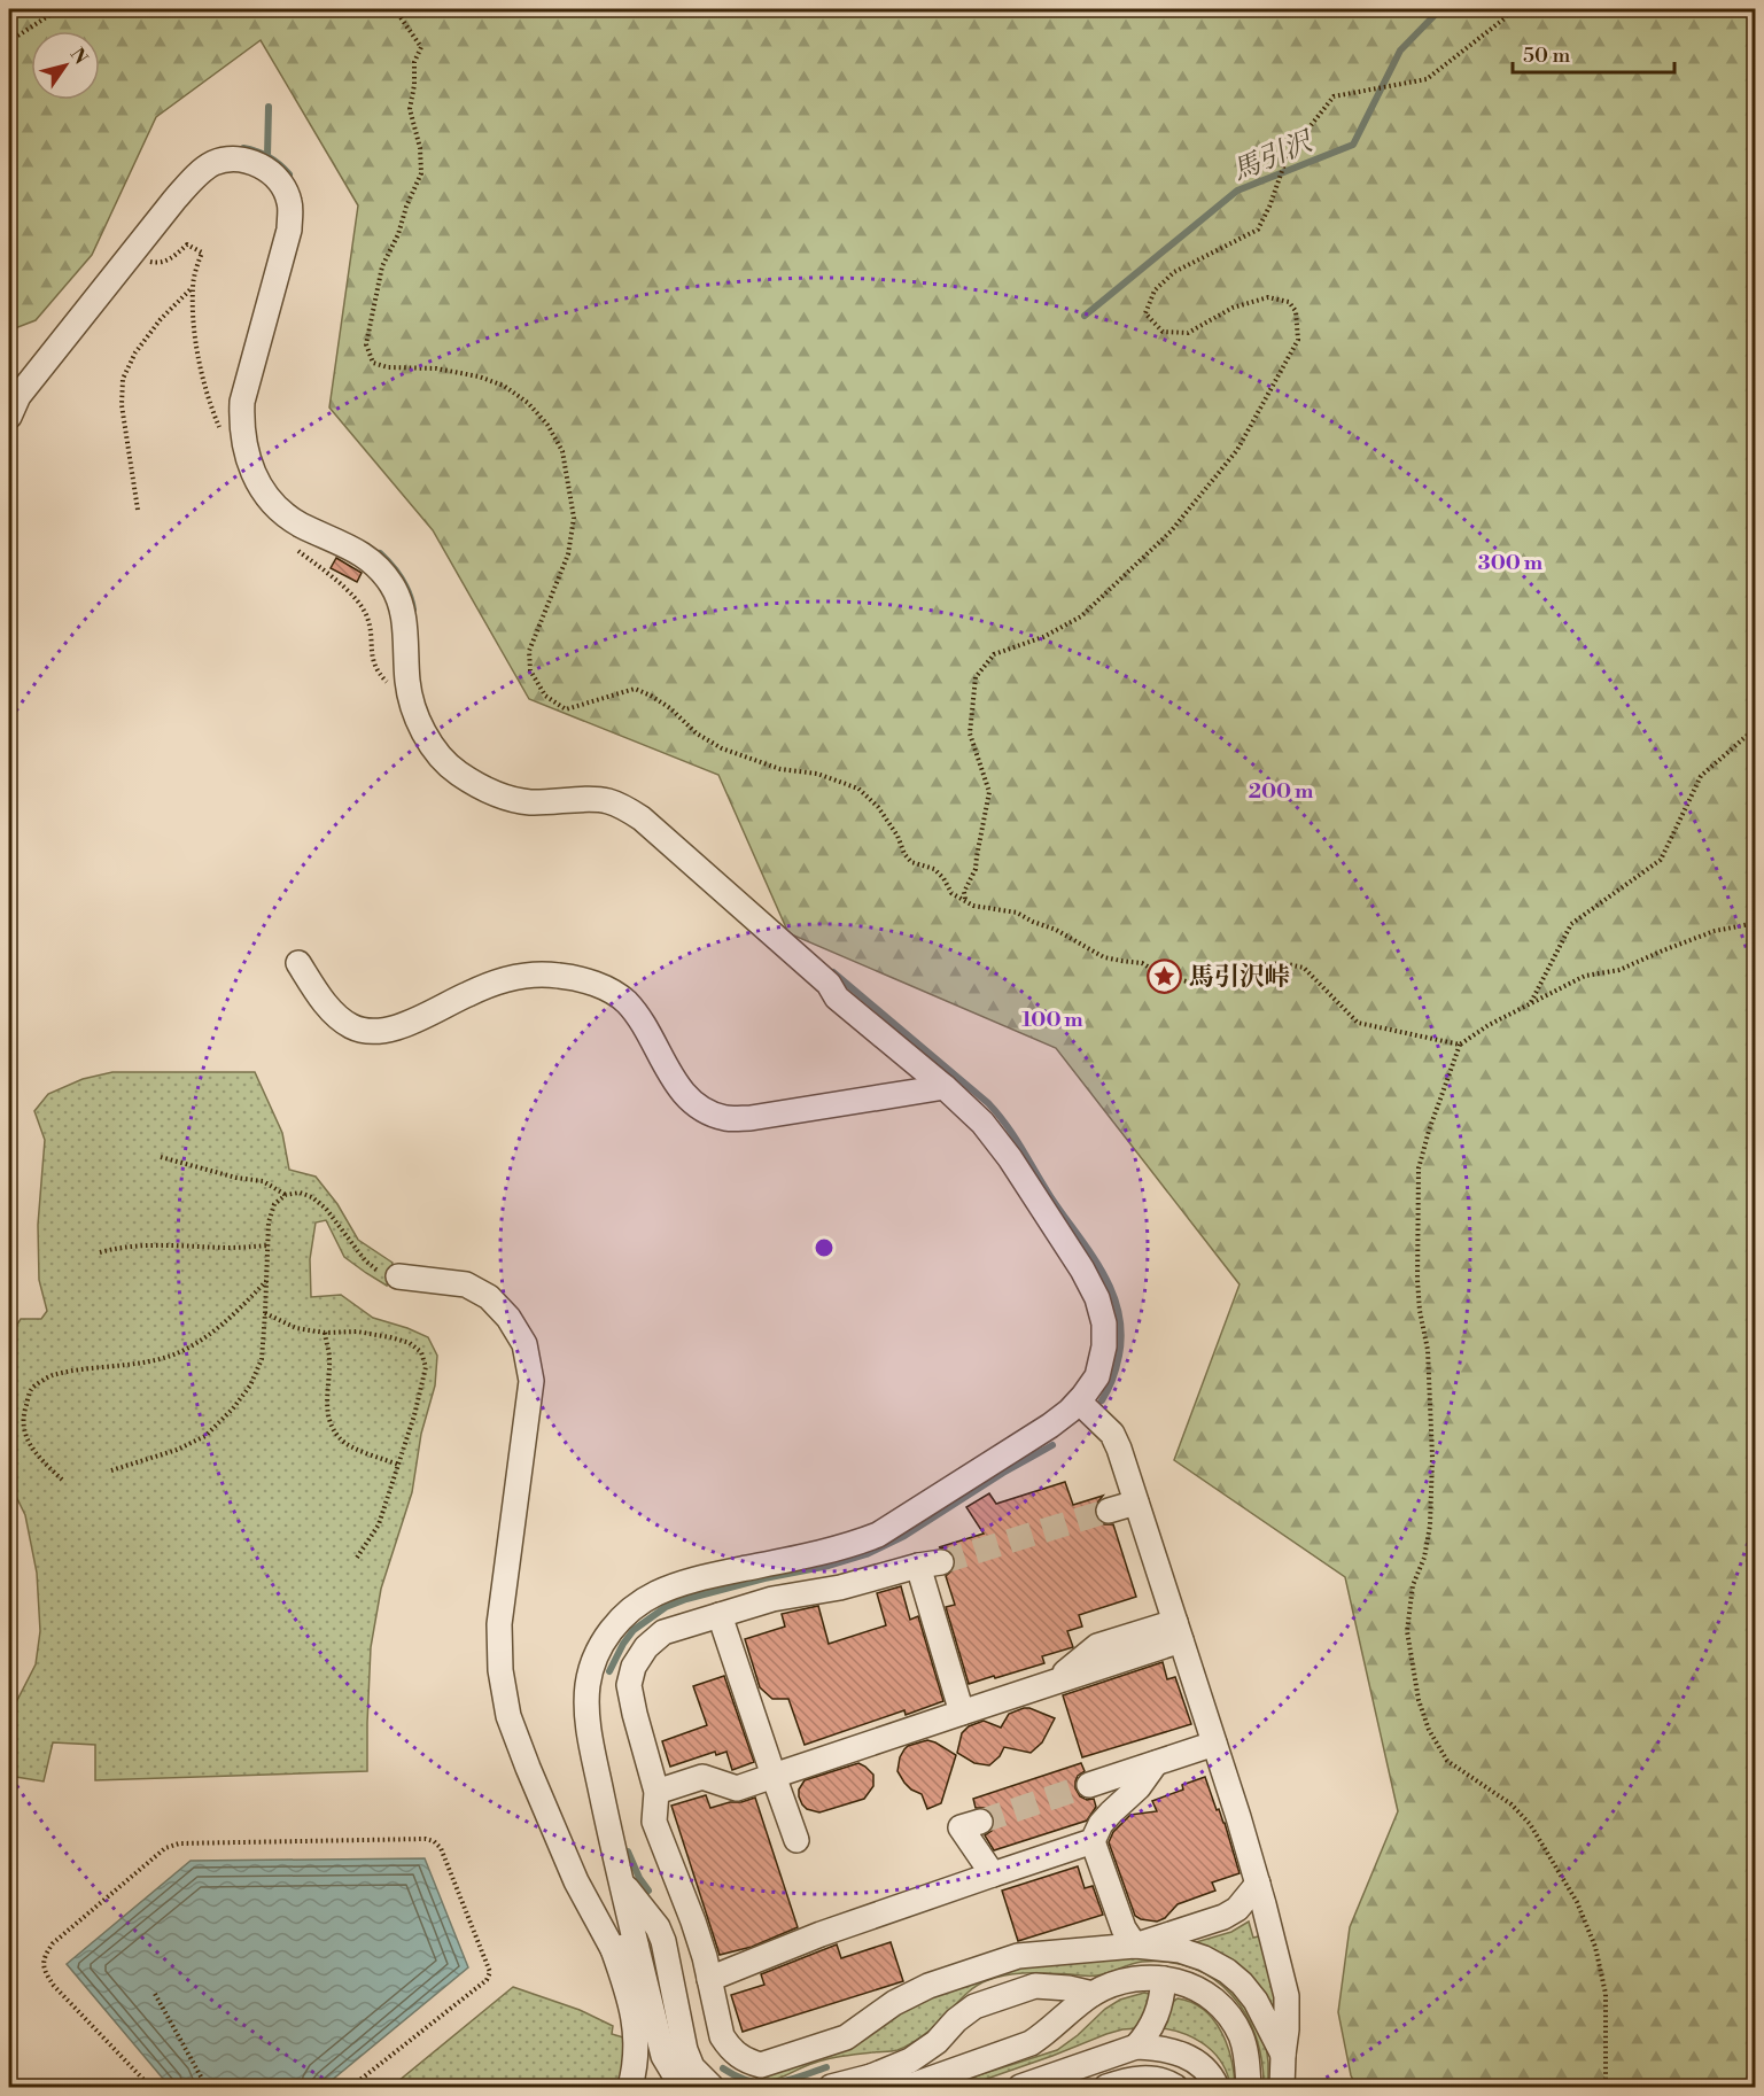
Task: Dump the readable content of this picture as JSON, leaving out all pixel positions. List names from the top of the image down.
{
  "water": ["馬引沢"],
  "places": {
    "place": ["馬引沢峠"]
  },
  "scale_bar": "50 m",
  "north": "top right",
  "rings": ["300 m", "200 m", "100 m"]
}
